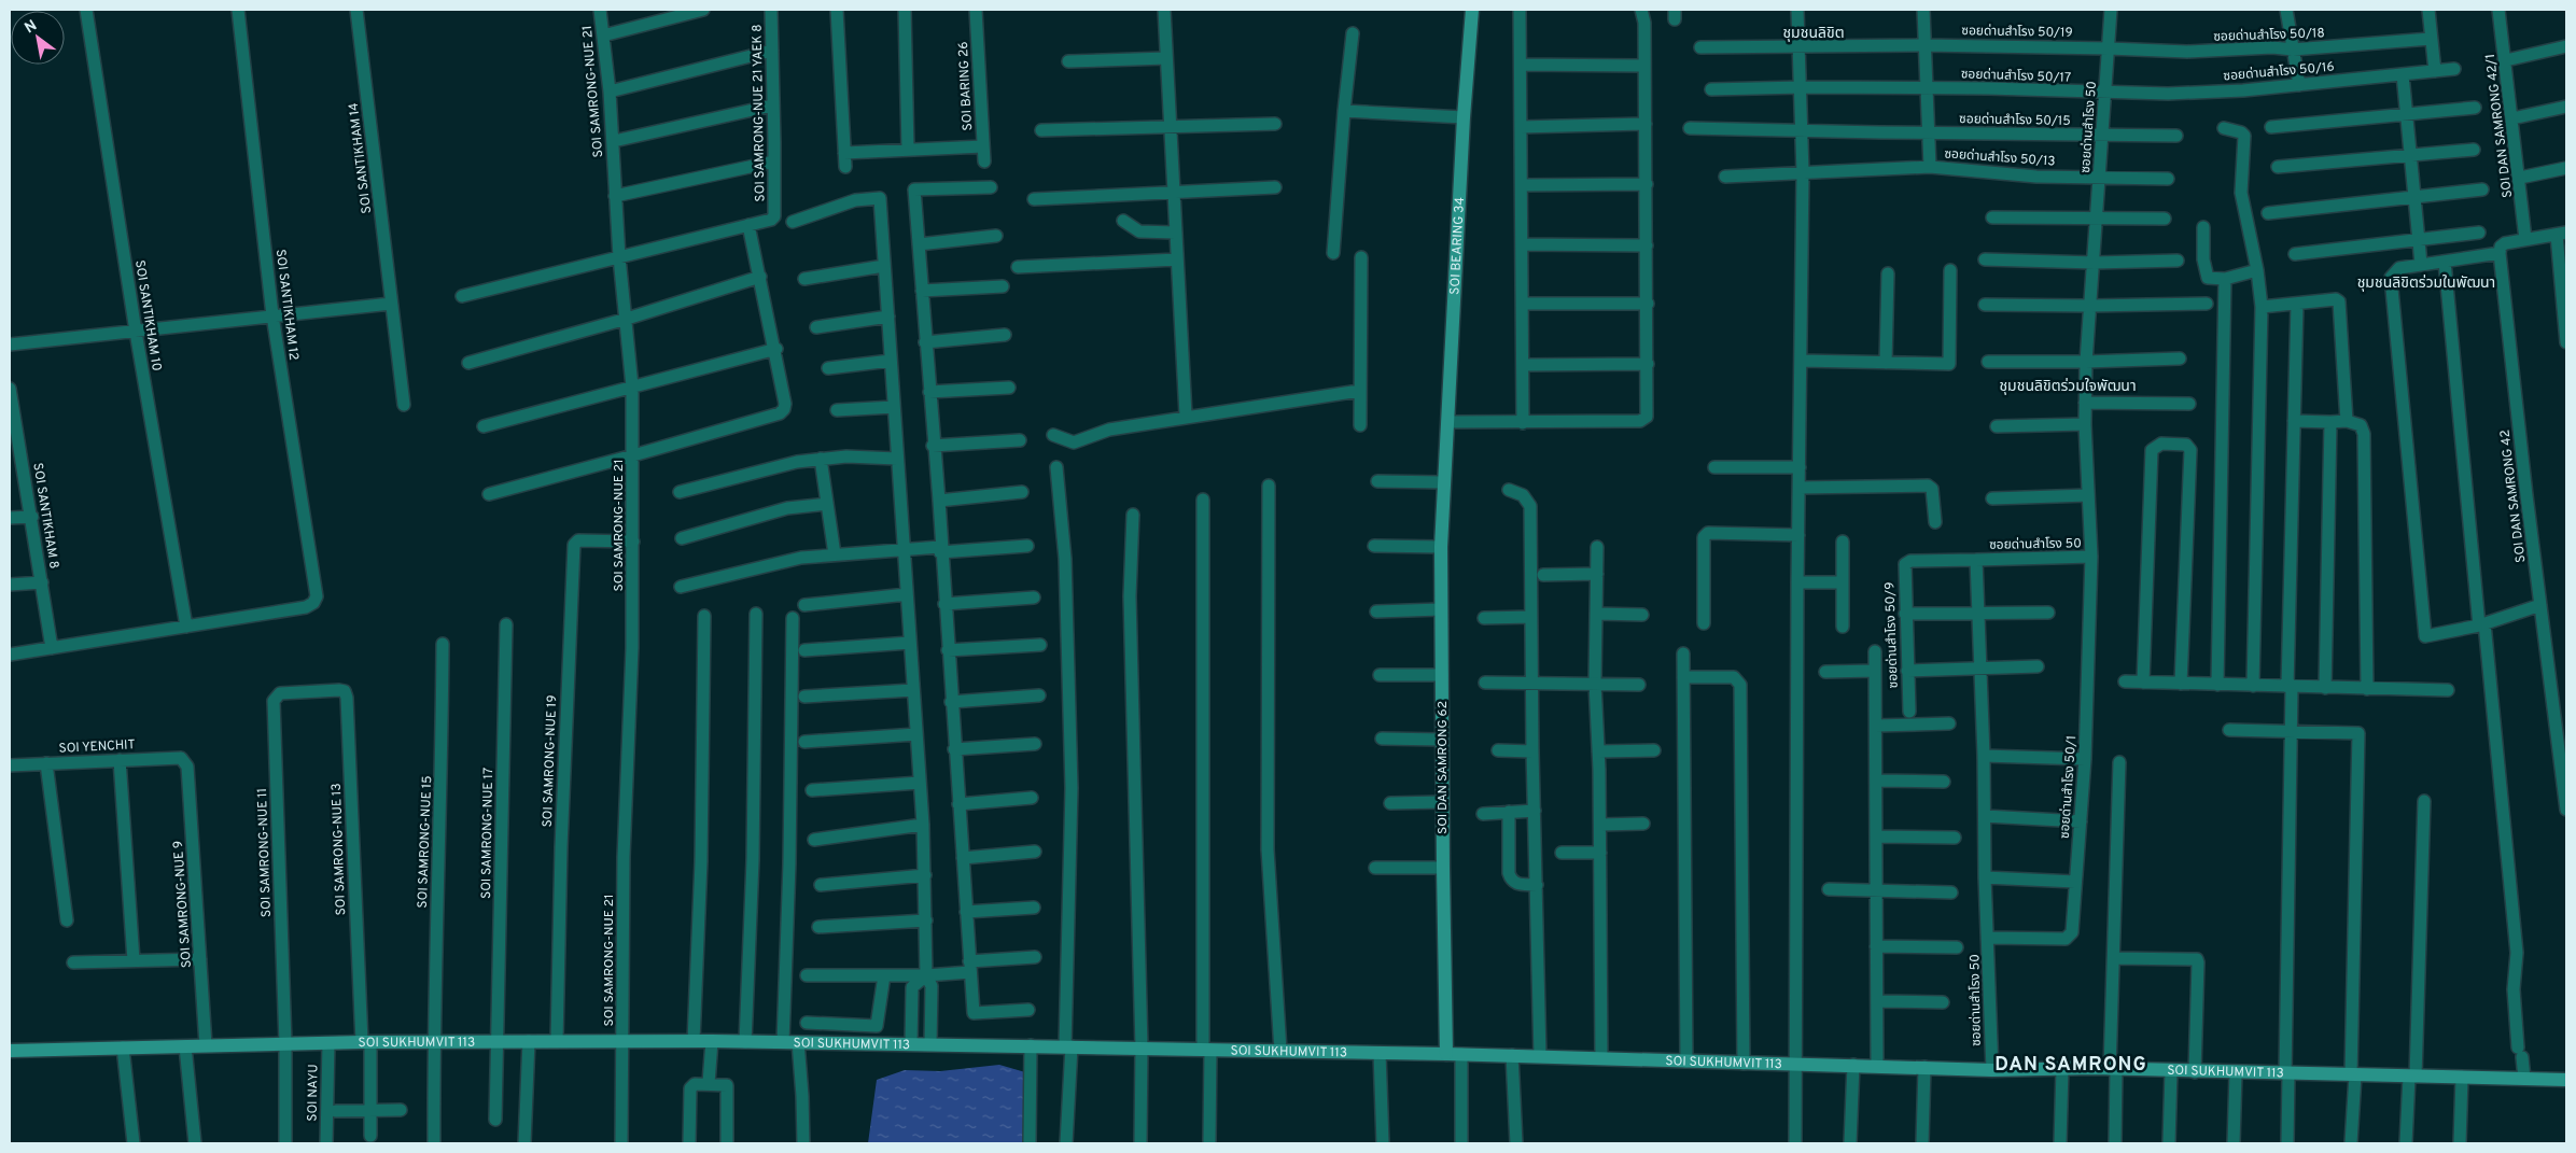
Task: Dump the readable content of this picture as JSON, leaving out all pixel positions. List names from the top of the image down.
{
  "streets": {
    "main road": ["SOI BEARING 34", "SOI DAN SAMRONG 62", "SOI SUKHUMVIT 113"],
    "street": [
      "ซอยด่านสำโรง 50/19",
      "ซอยด่านสำโรง 50/18",
      "ซอยด่านสำโรง 50/16",
      "ซอยด่านสำโรง 50/17",
      "SOI BARING 26",
      "SOI SAMRONG-NUE 21",
      "SOI SAMRONG-NUE 21 YAEK 8",
      "ซอยด่านสำโรง 50/15",
      "SOI DAN SAMRONG 42/1",
      "ซอยด่านสำโรง 50",
      "ซอยด่านสำโรง 50/13",
      "SOI SANTIKHAM 14",
      "SOI SANTIKHAM 12",
      "SOI SANTIKHAM 10",
      "SOI DAN SAMRONG 42",
      "SOI SANTIKHAM 8",
      "ซอยด่านสำโรง 50/9",
      "SOI YENCHIT",
      "SOI SAMRONG-NUE 19",
      "ซอยด่านสำโรง 50/1",
      "SOI SAMRONG-NUE 17",
      "SOI SAMRONG-NUE 15",
      "SOI SAMRONG-NUE 13",
      "SOI SAMRONG-NUE 11",
      "SOI SAMRONG-NUE 9",
      "SOI NAYU"
    ]
  },
  "crossings": [
    ["ซอยด่านสำโรง 50/19", "ซอยด่านสำโรง 50/18"],
    ["ซอยด่านสำโรง 50/19", "ซอยด่านสำโรง 50"],
    ["ซอยด่านสำโรง 50/18", "ซอยด่านสำโรง 50"],
    ["ซอยด่านสำโรง 50/16", "ซอยด่านสำโรง 50/17"],
    ["ซอยด่านสำโรง 50/16", "ซอยด่านสำโรง 50"],
    ["ซอยด่านสำโรง 50/17", "ซอยด่านสำโรง 50"],
    ["SOI SAMRONG-NUE 21", "SOI SAMRONG-NUE 21 YAEK 8"],
    ["SOI SAMRONG-NUE 21", "SOI SAMRONG-NUE 19"],
    ["SOI SAMRONG-NUE 21", "SOI SUKHUMVIT 113"],
    ["ซอยด่านสำโรง 50/15", "ซอยด่านสำโรง 50"],
    ["ซอยด่านสำโรง 50", "ซอยด่านสำโรง 50/13"],
    ["ซอยด่านสำโรง 50", "ซอยด่านสำโรง 50/9"],
    ["ซอยด่านสำโรง 50", "ซอยด่านสำโรง 50/1"],
    ["ซอยด่านสำโรง 50", "SOI SUKHUMVIT 113"],
    ["SOI BEARING 34", "SOI DAN SAMRONG 62"],
    ["SOI SANTIKHAM 12", "SOI SANTIKHAM 10"],
    ["SOI YENCHIT", "SOI SAMRONG-NUE 9"],
    ["SOI SAMRONG-NUE 19", "SOI SUKHUMVIT 113"],
    ["SOI DAN SAMRONG 62", "SOI SUKHUMVIT 113"],
    ["SOI SAMRONG-NUE 17", "SOI SUKHUMVIT 113"],
    ["SOI SAMRONG-NUE 15", "SOI SUKHUMVIT 113"],
    ["SOI SAMRONG-NUE 13", "SOI SAMRONG-NUE 11"],
    ["SOI SAMRONG-NUE 13", "SOI SUKHUMVIT 113"],
    ["SOI SAMRONG-NUE 11", "SOI SUKHUMVIT 113"],
    ["SOI SAMRONG-NUE 9", "SOI SUKHUMVIT 113"],
    ["SOI SUKHUMVIT 113", "SOI NAYU"]
  ],
  "districts": [
    "ชุมชนลิขิต",
    "ชุมชนลิขิตร่วมในพัฒนา",
    "ชุมชนลิขิตร่วมใจพัฒนา",
    "DAN SAMRONG"
  ],
  "north": "top left"
}
